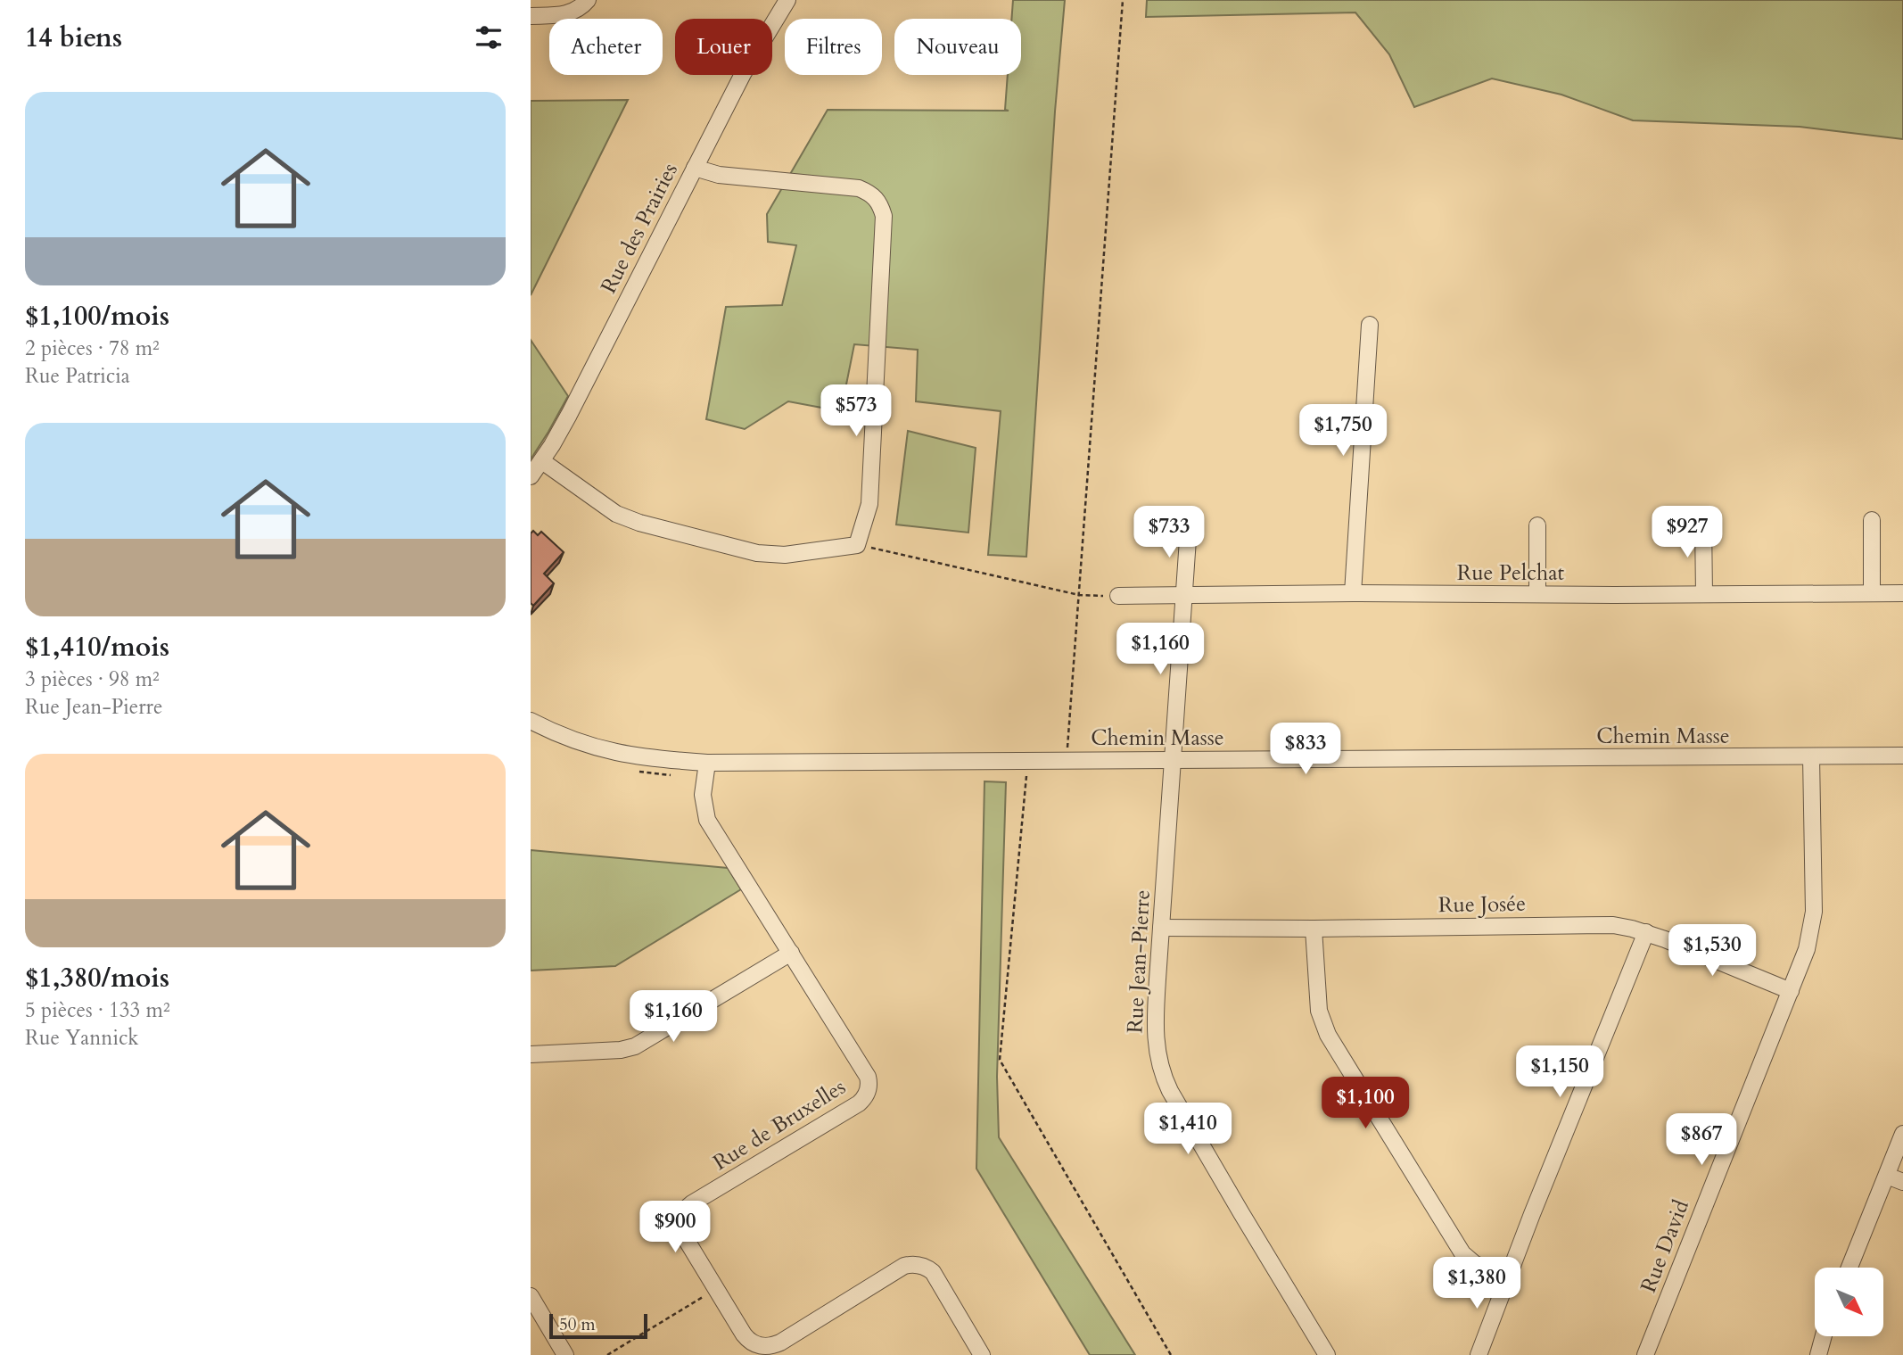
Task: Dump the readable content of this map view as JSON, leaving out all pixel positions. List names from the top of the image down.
{
  "streets": {
    "street": [
      "Rue des Prairies",
      "Rue Pelchat",
      "Chemin Masse",
      "Rue Josée",
      "Rue Jean-Pierre",
      "Rue de Bruxelles",
      "Rue David"
    ]
  },
  "crossings": [
    ["Rue Pelchat", "Rue Jean-Pierre"],
    ["Chemin Masse", "Rue Jean-Pierre"],
    ["Chemin Masse", "Rue de Bruxelles"],
    ["Chemin Masse", "Rue David"],
    ["Rue Josée", "Rue Jean-Pierre"],
    ["Rue Josée", "Rue David"]
  ],
  "scale_bar": "50 m",
  "north": "bottom right",
  "page": {
    "heading": "14 biens",
    "chip": [
      "Acheter",
      "Louer",
      "Filtres",
      "Nouveau"
    ],
    "list": [
      {
        "name": "$1,100/mois",
        "note": "2 pièces · 78 m² · Rue Patricia"
      },
      {
        "name": "$1,410/mois",
        "note": "3 pièces · 98 m² · Rue Jean-Pierre"
      },
      {
        "name": "$1,380/mois",
        "note": "5 pièces · 133 m² · Rue Yannick"
      }
    ],
    "price": [
      "$573",
      "$1,750",
      "$733",
      "$927",
      "$1,160",
      "$833",
      "$1,530",
      "$1,160",
      "$1,150",
      "$1,100",
      "$1,410",
      "$867",
      "$900",
      "$1,380"
    ],
    "scale": "50 m"
  }
}
